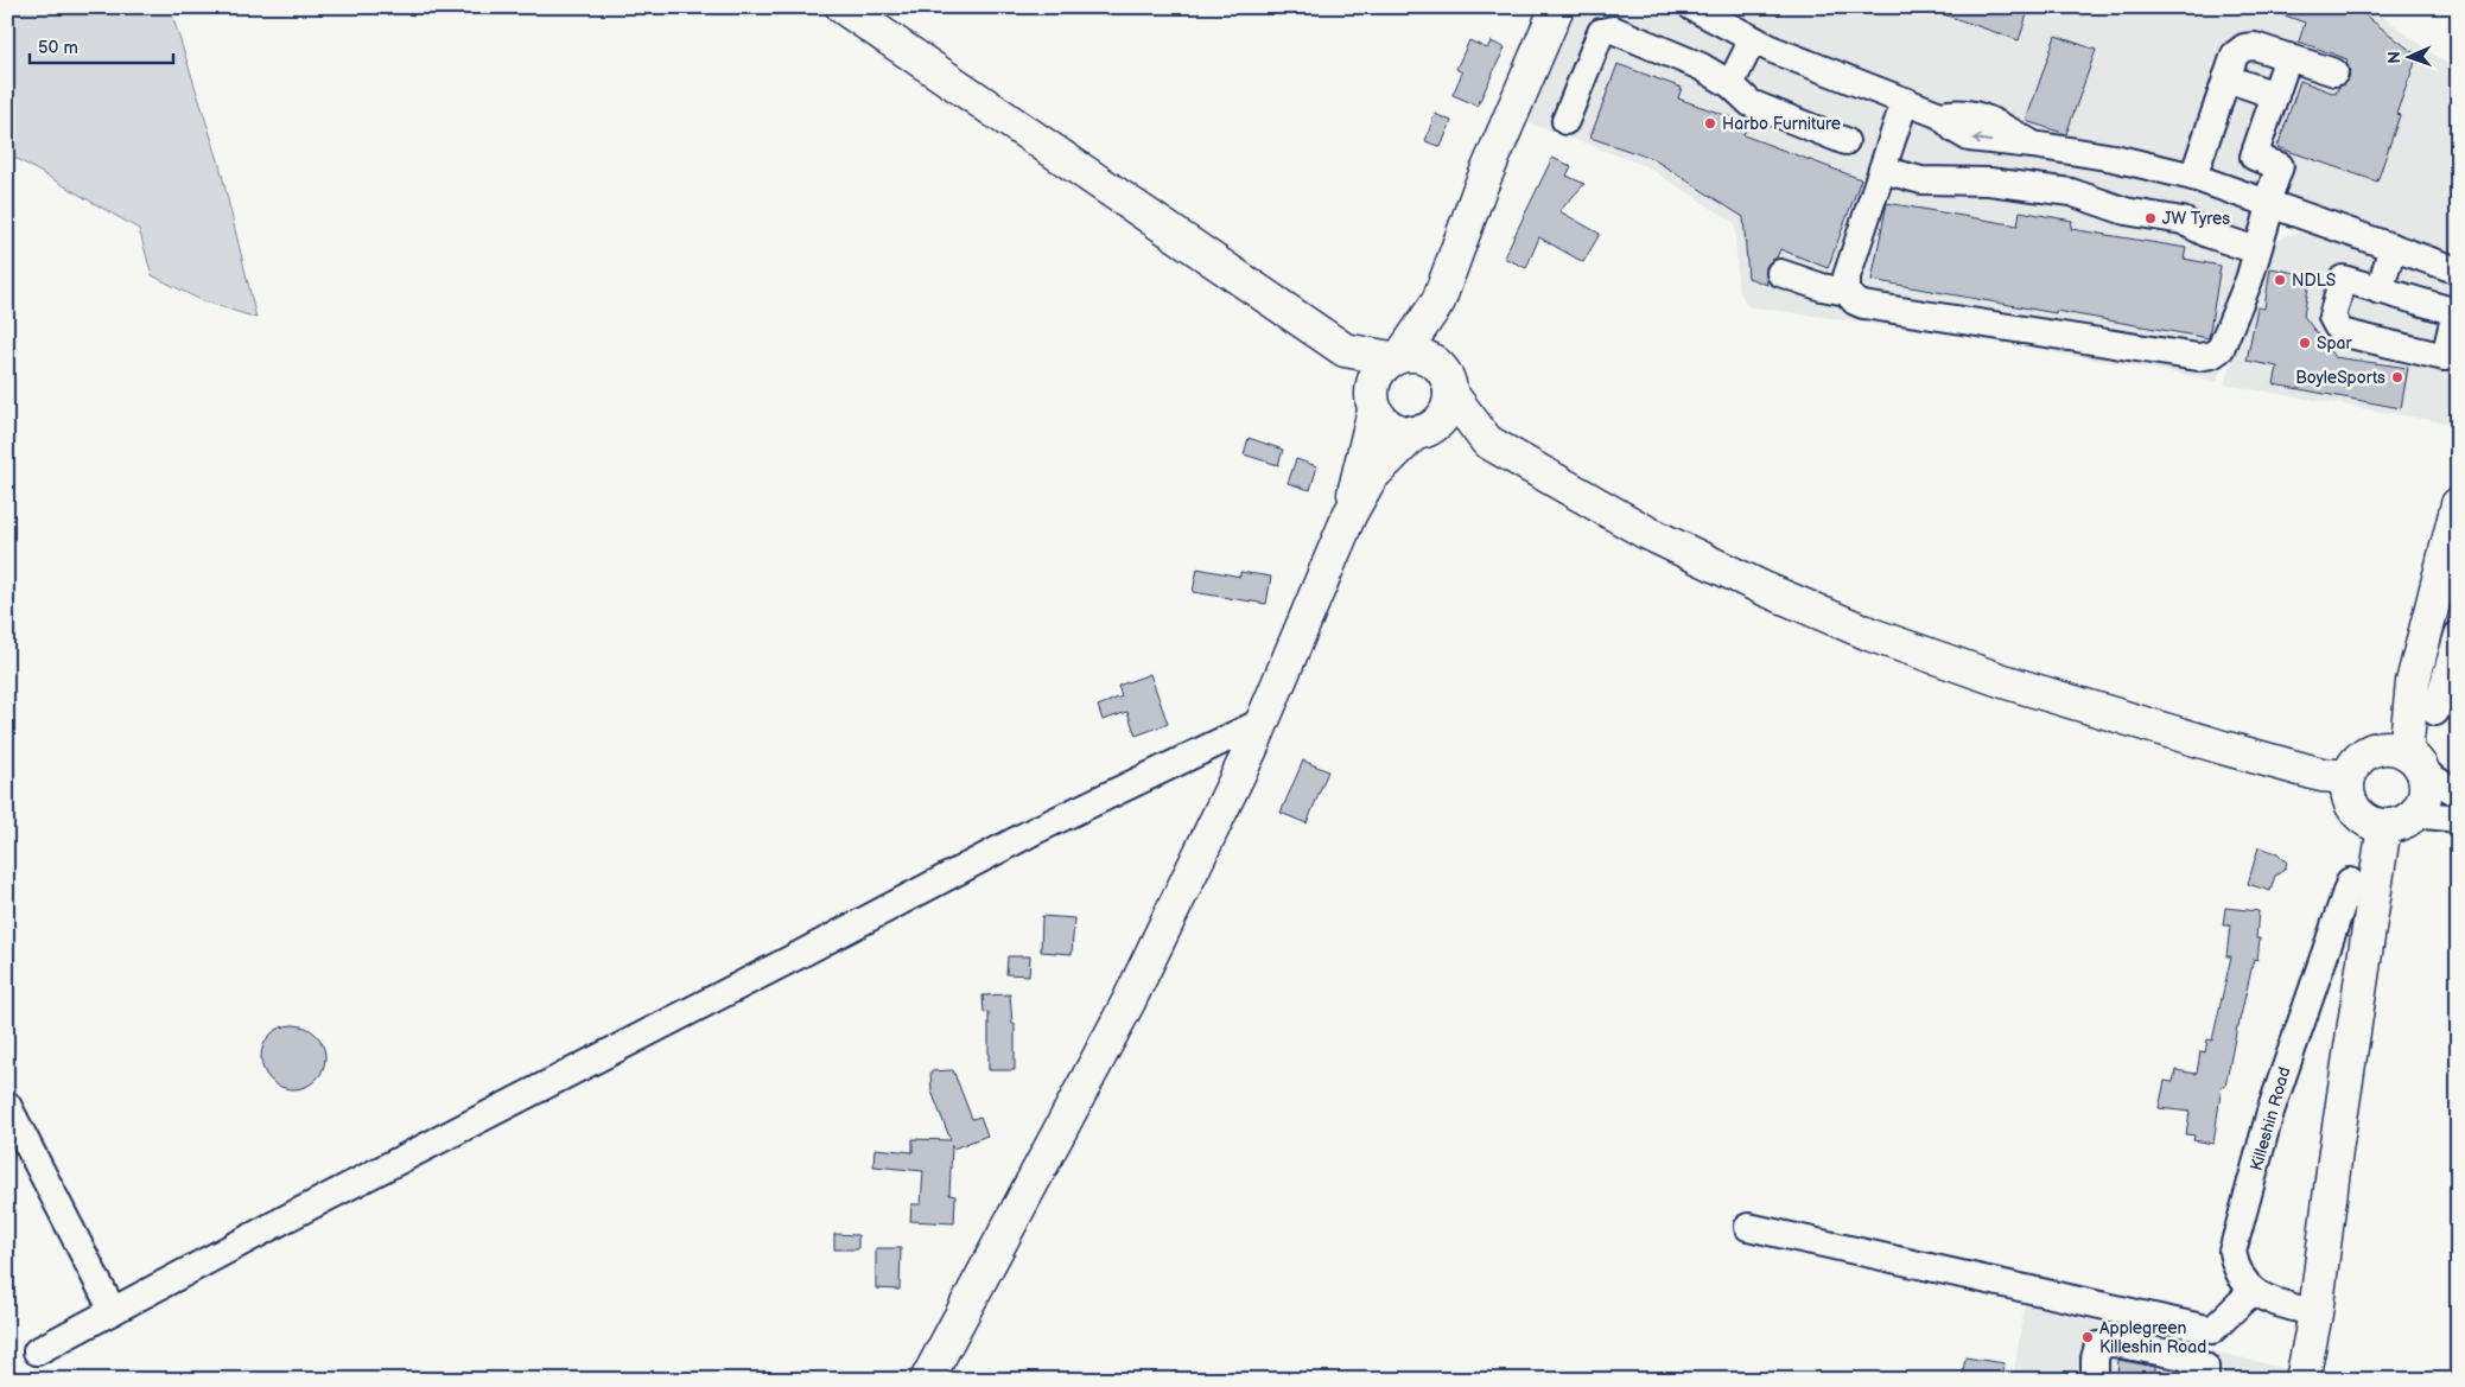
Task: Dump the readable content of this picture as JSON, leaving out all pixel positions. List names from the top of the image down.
{
  "streets": {
    "street": ["Killeshin Road"]
  },
  "places": [
    "Harbo Furniture",
    "JW Tyres",
    "NDLS",
    "Spar",
    "BoyleSports",
    "Applegreen Killeshin Road"
  ],
  "scale_bar": "50 m",
  "north": "left"
}
